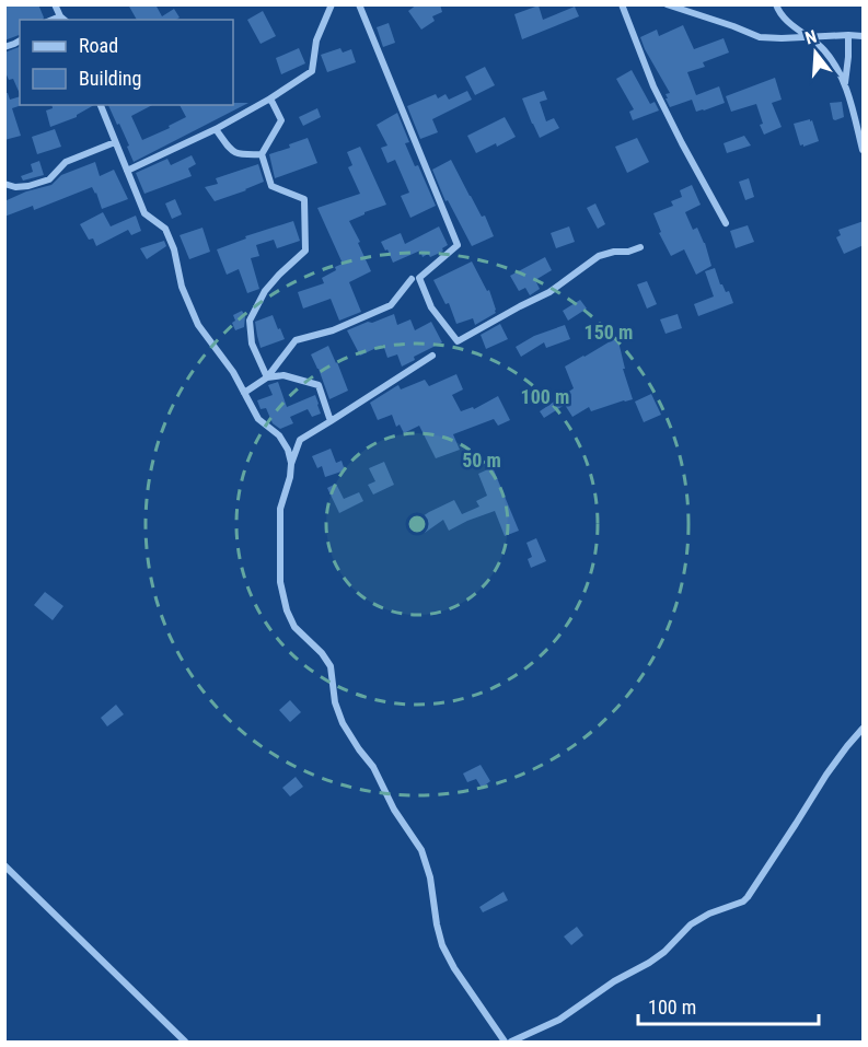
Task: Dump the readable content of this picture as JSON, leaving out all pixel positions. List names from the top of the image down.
{
  "legend": ["Road", "Building"],
  "scale_bar": "100 m",
  "north": "top",
  "rings": ["150 m", "100 m", "50 m"]
}
